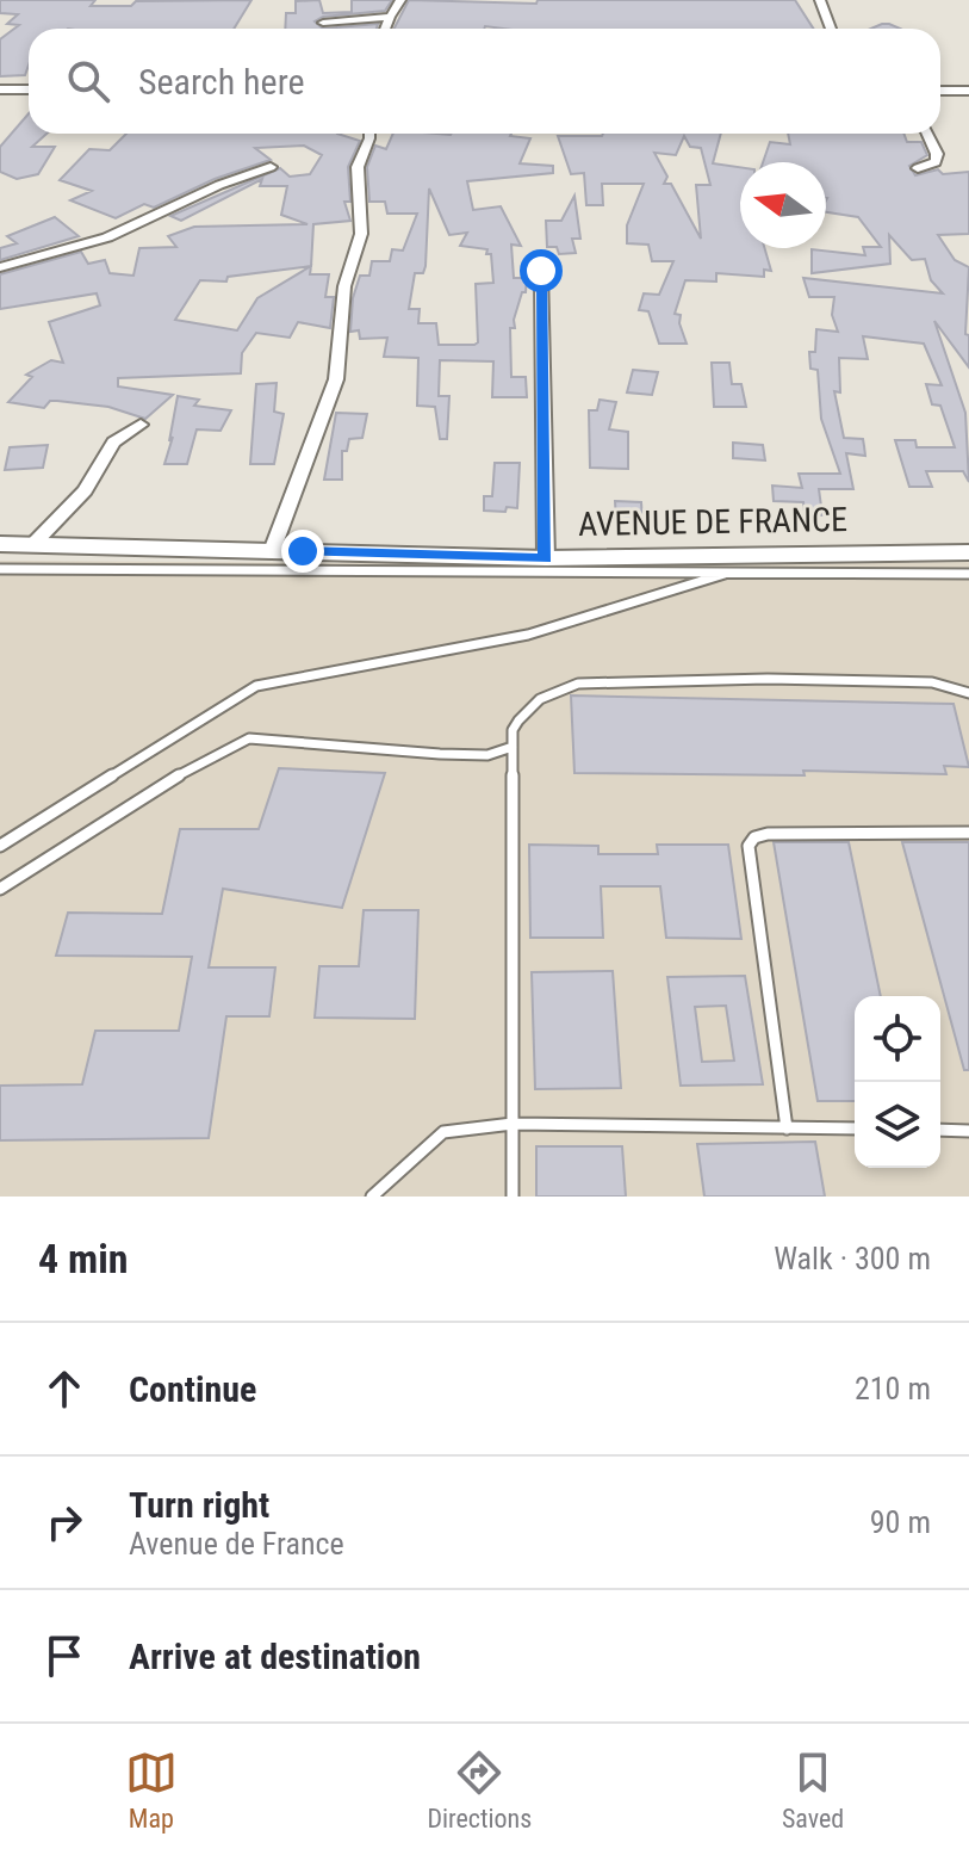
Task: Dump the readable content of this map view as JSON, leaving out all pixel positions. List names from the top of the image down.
{
  "streets": {
    "street": ["AVENUE DE FRANCE"]
  },
  "north": "left",
  "page": {
    "search": "Search here",
    "heading": ["4 min", "Walk · 300 m"],
    "list": [
      ["Continue", "210 m"],
      ["Turn right", "Avenue de France", "90 m"],
      "Arrive at destination"
    ],
    "nav": ["Map", "Directions", "Saved"]
  }
}
